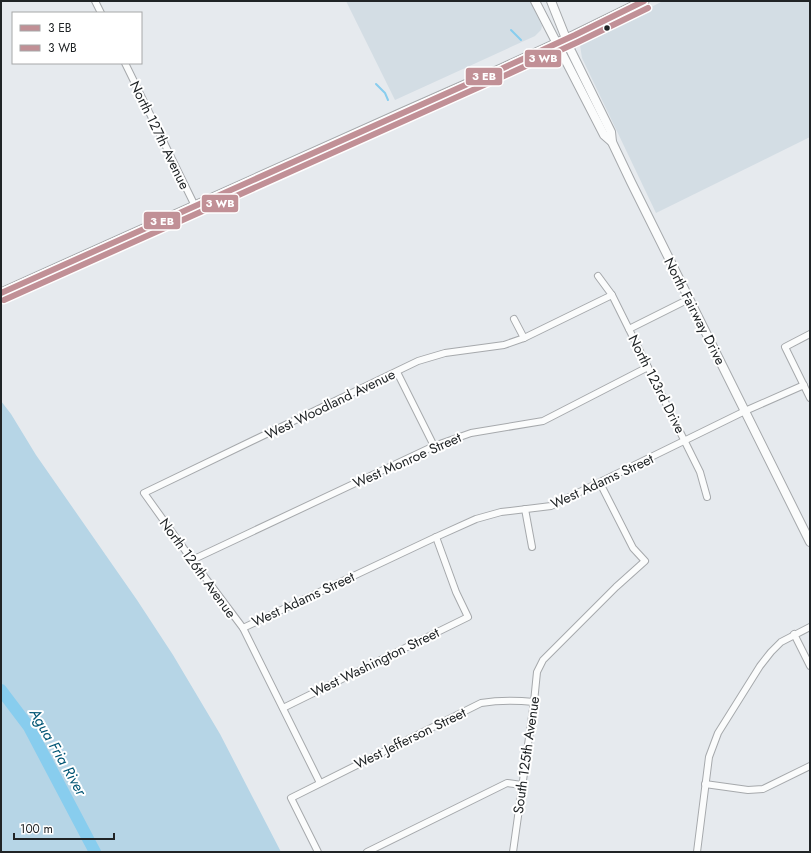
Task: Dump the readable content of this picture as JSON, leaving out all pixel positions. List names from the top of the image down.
{
  "streets": {
    "street": [
      "North 127th Avenue",
      "North Fairway Drive",
      "North 123rd Drive",
      "West Woodland Avenue",
      "West Monroe Street",
      "West Adams Street",
      "North 126th Avenue",
      "West Washington Street",
      "West Jefferson Street",
      "South 125th Avenue"
    ]
  },
  "crossings": [
    ["North Fairway Drive", "West Adams Street"],
    ["North 123rd Drive", "West Woodland Avenue"],
    ["North 123rd Drive", "West Monroe Street"],
    ["North 123rd Drive", "West Adams Street"],
    ["West Woodland Avenue", "North 126th Avenue"],
    ["West Monroe Street", "North 126th Avenue"],
    ["West Adams Street", "North 126th Avenue"],
    ["West Adams Street", "West Washington Street"],
    ["West Adams Street", "South 125th Avenue"],
    ["North 126th Avenue", "West Washington Street"],
    ["North 126th Avenue", "West Jefferson Street"],
    ["West Jefferson Street", "South 125th Avenue"]
  ],
  "water": ["Agua Fria River"],
  "legend": ["3 EB", "3 WB"],
  "scale_bar": "100 m"
}
